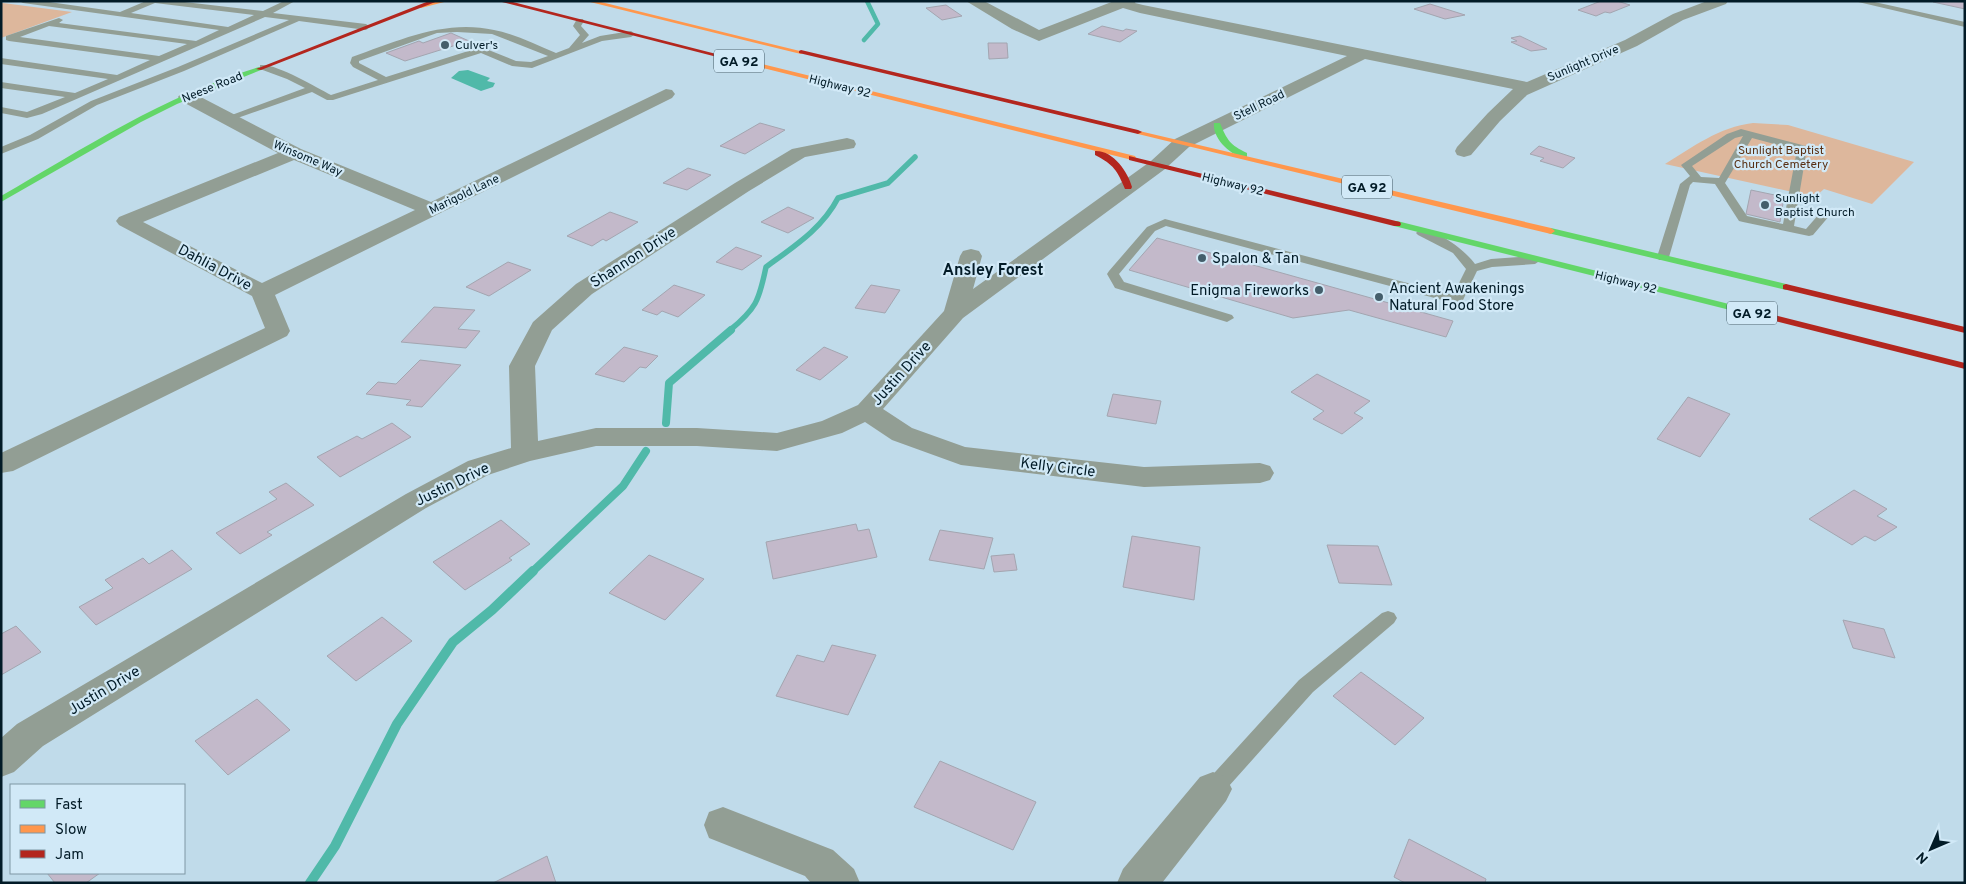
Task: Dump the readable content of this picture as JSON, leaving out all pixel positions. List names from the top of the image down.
{
  "streets": {
    "main road": ["GA 92", "Highway 92", "Neese Road"],
    "street": [
      "Sunlight Drive",
      "Stell Road",
      "Winsome Way",
      "Marigold Lane",
      "Shannon Drive",
      "Dahlia Drive",
      "Justin Drive",
      "Kelly Circle"
    ]
  },
  "crossings": [
    ["Highway 92", "Stell Road"],
    ["Highway 92", "Justin Drive"],
    ["Neese Road", "Winsome Way"],
    ["Stell Road", "Justin Drive"],
    ["Winsome Way", "Marigold Lane"],
    ["Winsome Way", "Dahlia Drive"],
    ["Marigold Lane", "Dahlia Drive"],
    ["Shannon Drive", "Justin Drive"],
    ["Justin Drive", "Kelly Circle"]
  ],
  "districts": ["Ansley Forest"],
  "parks": ["Sunlight Baptist Church Cemetery"],
  "places": [
    "Culver's",
    "Sunlight Baptist Church",
    "Spalon & Tan",
    "Enigma Fireworks",
    "Ancient Awakenings Natural Food Store"
  ],
  "legend": ["Fast", "Slow", "Jam"],
  "north": "bottom left"
}
